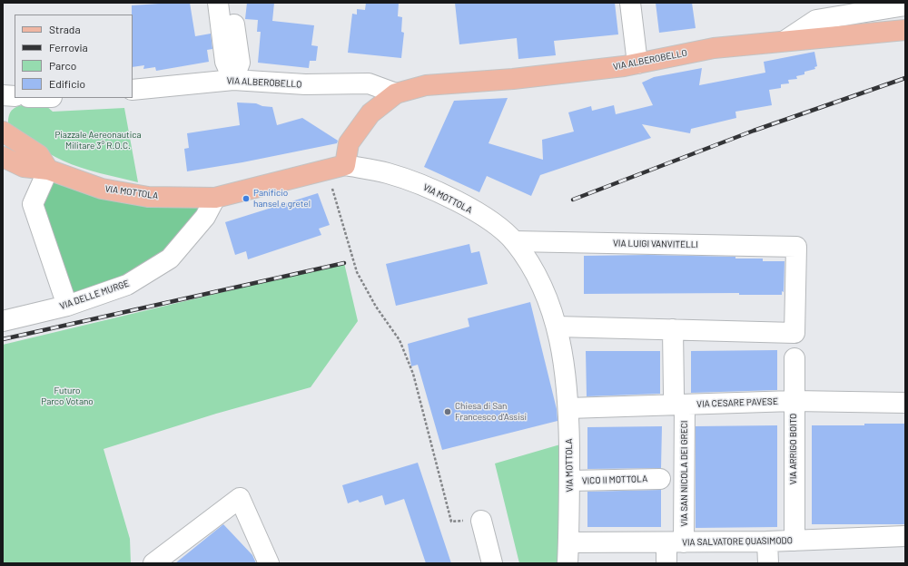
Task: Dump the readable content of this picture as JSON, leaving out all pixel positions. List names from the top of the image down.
{
  "streets": {
    "main road": ["VIA ALBEROBELLO", "VIA MOTTOLA"],
    "street": [
      "VIA LUIGI VANVITELLI",
      "VIA DELLE MURGE",
      "VIA CESARE PAVESE",
      "VIA ARRIGO BOITO",
      "VIA SAN NICOLA DEI GRECI",
      "VICO II MOTTOLA",
      "VIA SALVATORE QUASIMODO"
    ]
  },
  "crossings": [
    ["VIA ALBEROBELLO", "VIA MOTTOLA"],
    ["VIA MOTTOLA", "VIA LUIGI VANVITELLI"],
    ["VIA MOTTOLA", "VIA DELLE MURGE"],
    ["VIA MOTTOLA", "VIA CESARE PAVESE"],
    ["VIA MOTTOLA", "VICO II MOTTOLA"],
    ["VIA MOTTOLA", "VIA SALVATORE QUASIMODO"],
    ["VIA LUIGI VANVITELLI", "VIA SAN NICOLA DEI GRECI"],
    ["VIA CESARE PAVESE", "VIA ARRIGO BOITO"],
    ["VIA CESARE PAVESE", "VIA SAN NICOLA DEI GRECI"],
    ["VIA ARRIGO BOITO", "VIA SALVATORE QUASIMODO"],
    ["VIA SAN NICOLA DEI GRECI", "VIA SALVATORE QUASIMODO"]
  ],
  "parks": ["Piazzale Aereonautica Militare 3° R.O.C.", "Futuro Parco Votano"],
  "places": ["Panificio hansel e gretel", "Chiesa di San Francesco d'Assisi"],
  "legend": [
    "Strada",
    "Ferrovia",
    "Parco",
    "Edificio"
  ]
}
